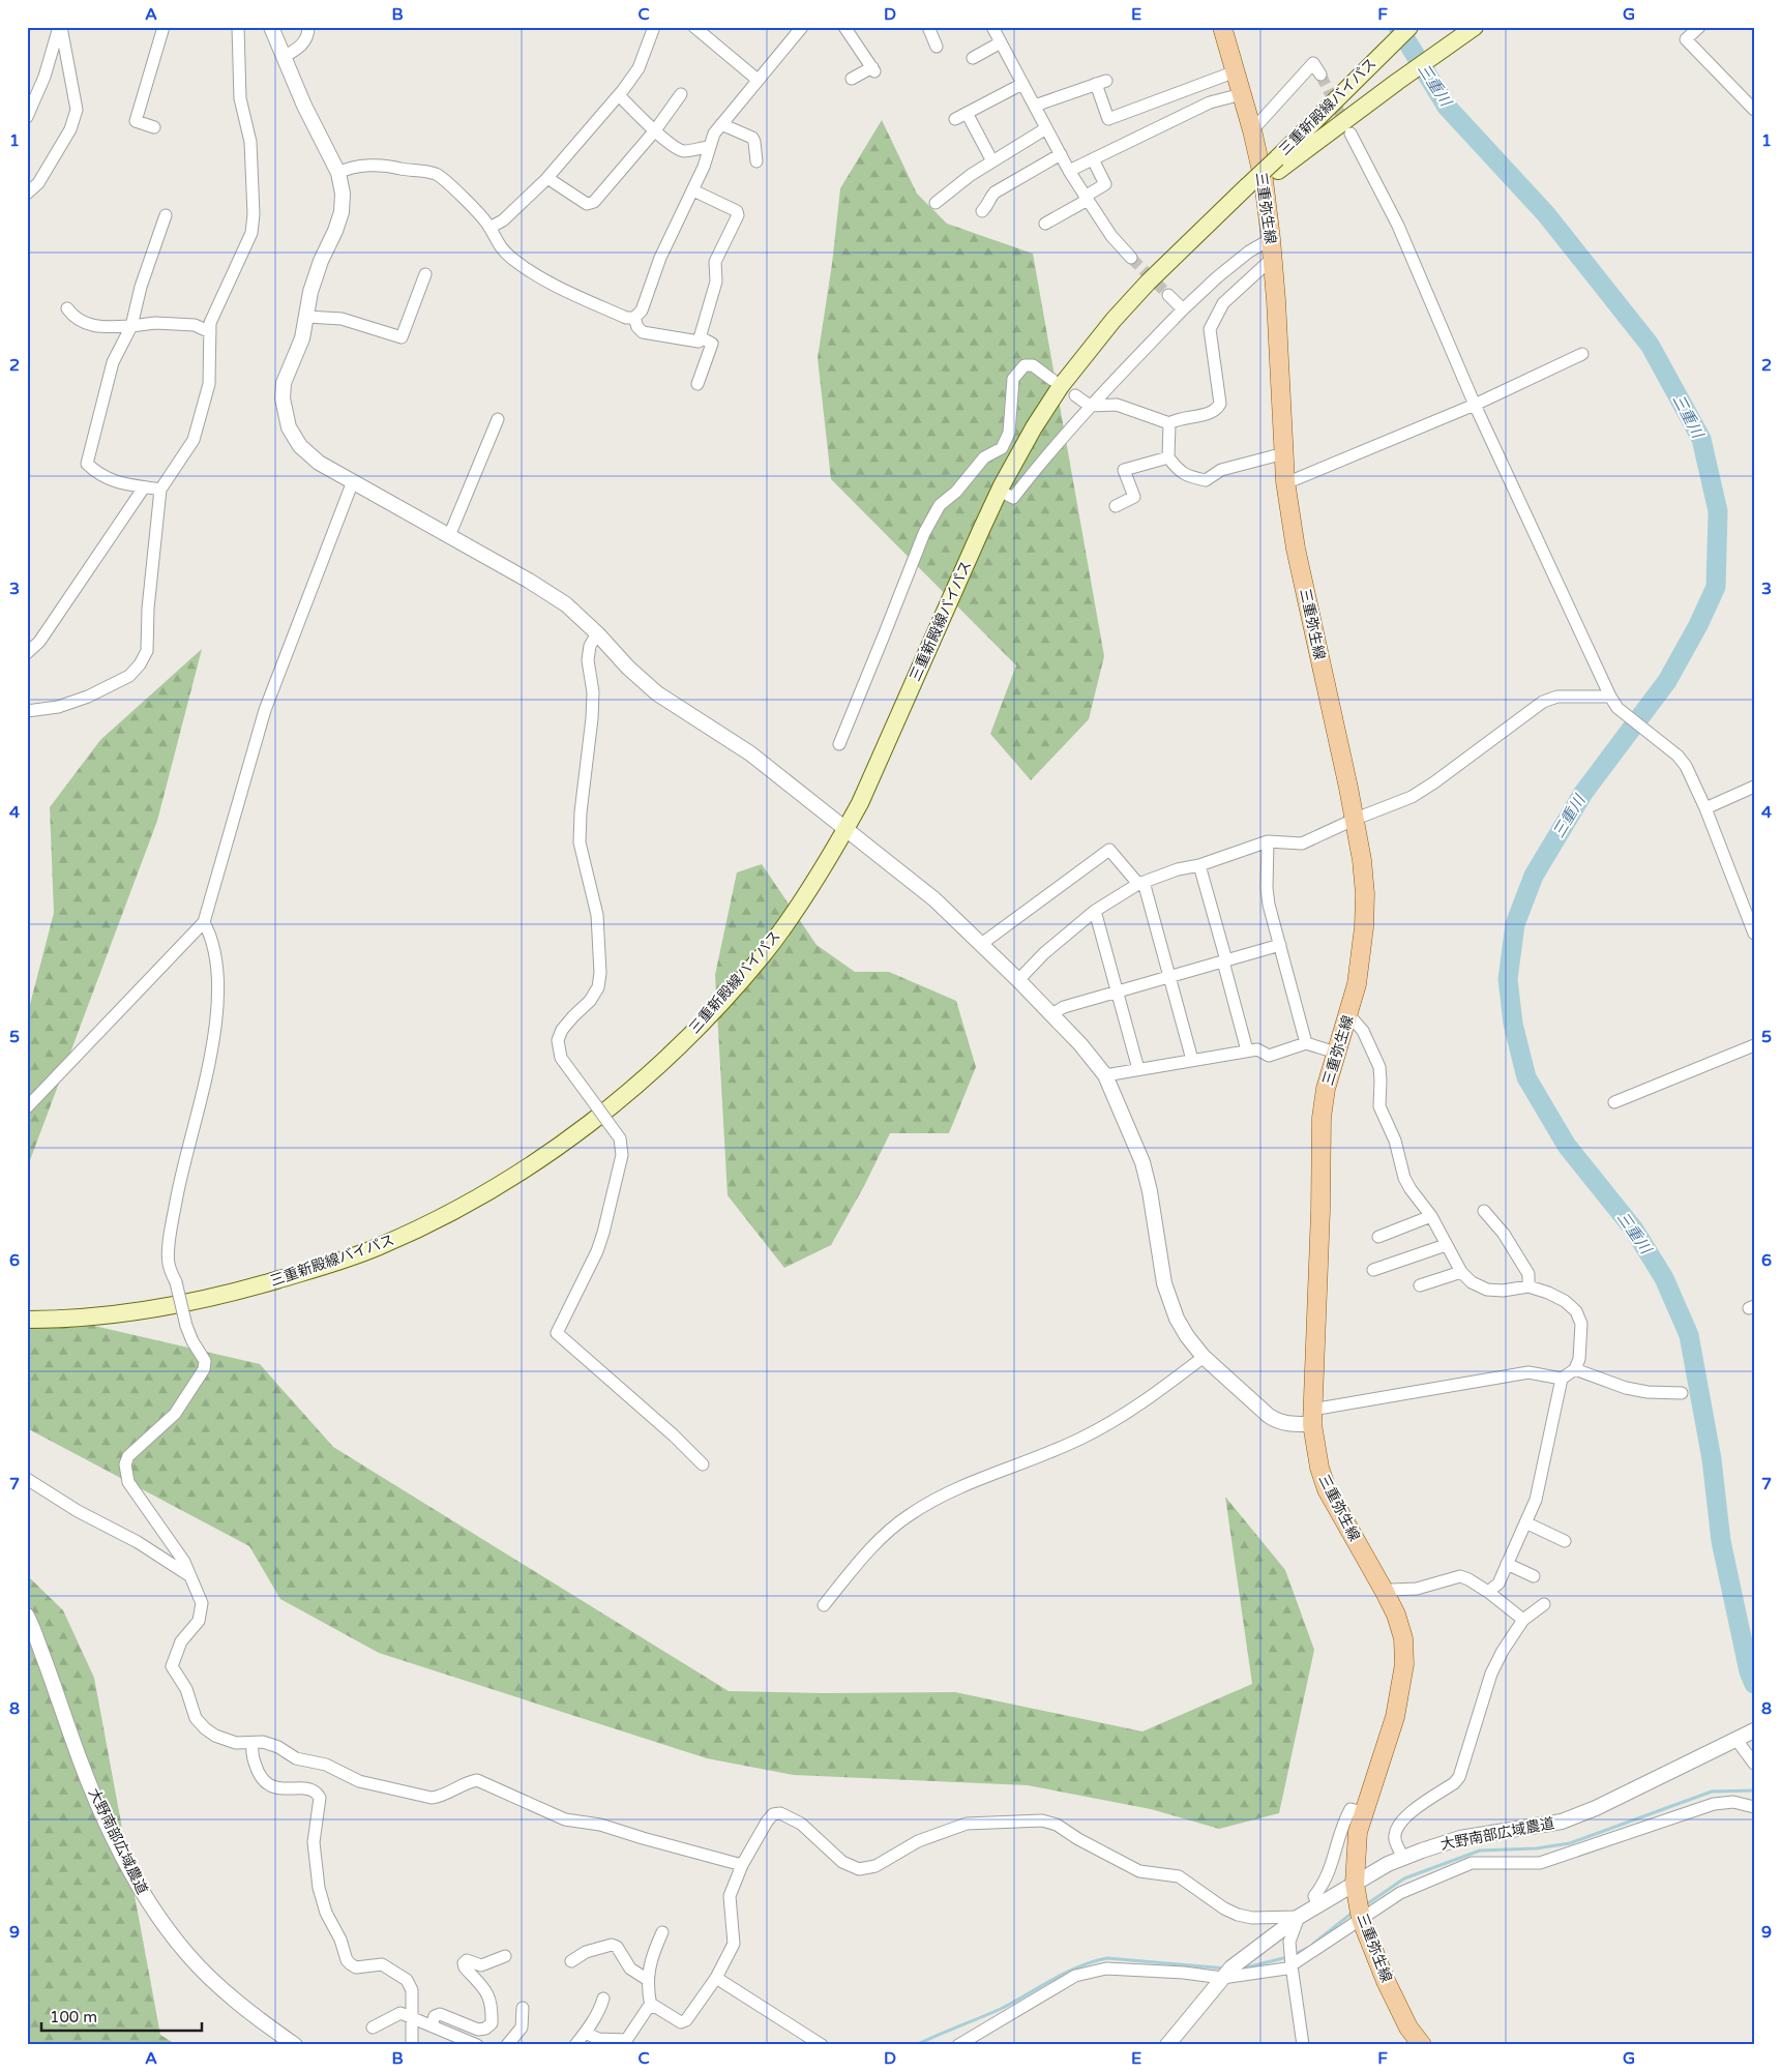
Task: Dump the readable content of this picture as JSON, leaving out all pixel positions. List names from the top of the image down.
{
  "streets": {
    "main road": ["三重新殿線バイパス", "三重弥生線"],
    "street": ["大野南部広域農道"]
  },
  "crossings": [
    ["三重弥生線", "大野南部広域農道"]
  ],
  "water": ["三重川"],
  "scale_bar": "100 m",
  "grid": {
    "columns": [
      "A",
      "B",
      "C",
      "D",
      "E",
      "F",
      "G"
    ],
    "rows": [
      "1",
      "2",
      "3",
      "4",
      "5",
      "6",
      "7",
      "8",
      "9"
    ]
  }
}
